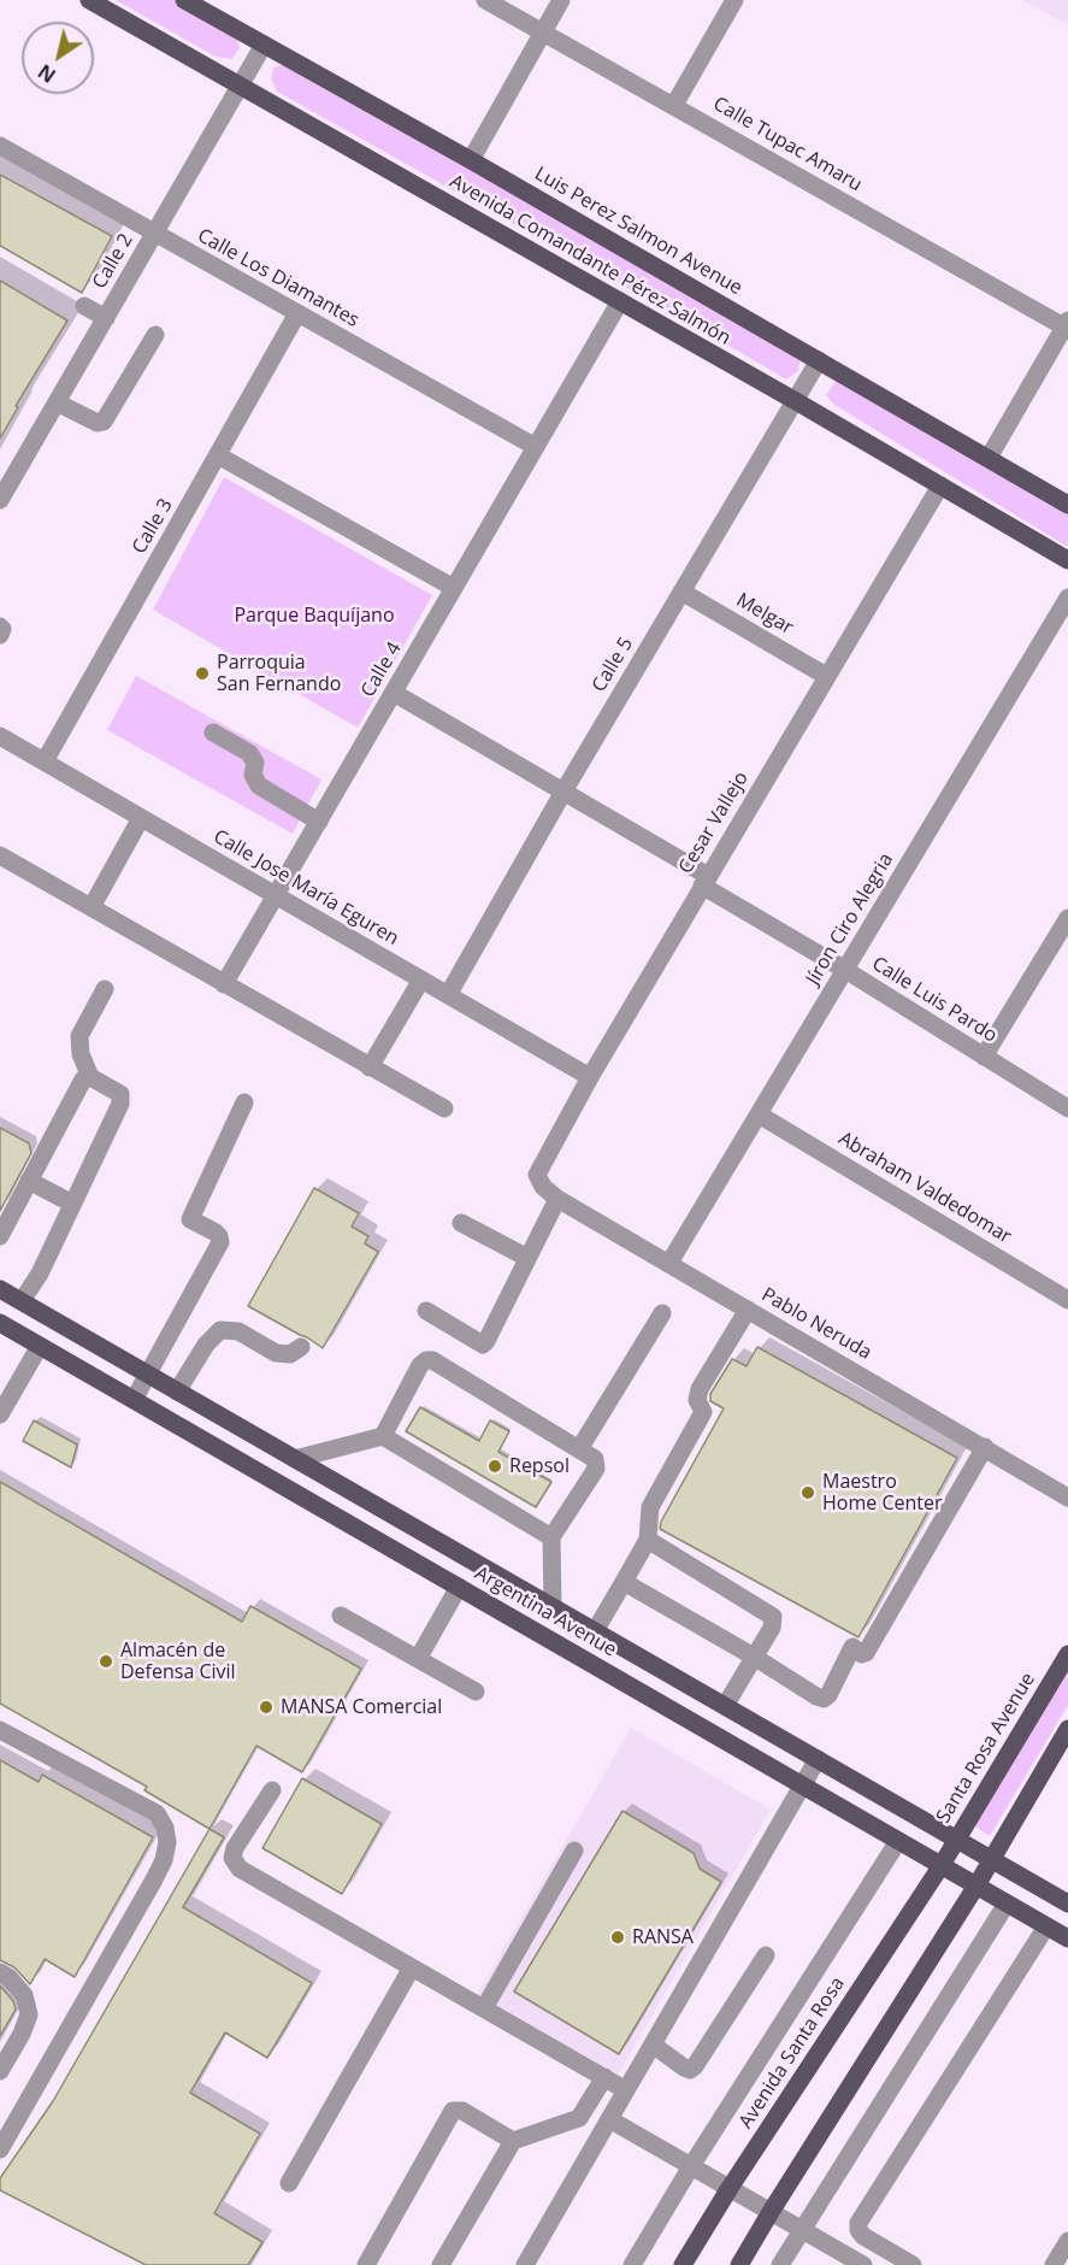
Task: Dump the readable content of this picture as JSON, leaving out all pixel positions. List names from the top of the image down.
{
  "streets": {
    "main road": [
      "Luis Perez Salmon Avenue",
      "Avenida Comandante Pérez Salmón",
      "Argentina Avenue",
      "Santa Rosa Avenue",
      "Avenida Santa Rosa"
    ],
    "street": [
      "Calle Tupac Amaru",
      "Calle 2",
      "Calle Los Diamantes",
      "Calle 3",
      "Melgar",
      "Calle 5",
      "Calle 4",
      "Cesar Vallejo",
      "Calle Jose María Eguren",
      "Jíron Ciro Alegria",
      "Calle Luis Pardo",
      "Abraham Valdedomar",
      "Pablo Neruda"
    ]
  },
  "crossings": [
    ["Luis Perez Salmon Avenue", "Calle 2"],
    ["Luis Perez Salmon Avenue", "Calle 5"],
    ["Avenida Comandante Pérez Salmón", "Calle 2"],
    ["Avenida Comandante Pérez Salmón", "Calle 5"],
    ["Avenida Comandante Pérez Salmón", "Calle 4"],
    ["Avenida Comandante Pérez Salmón", "Cesar Vallejo"],
    ["Calle 2", "Calle Los Diamantes"],
    ["Calle Los Diamantes", "Calle 3"],
    ["Calle Los Diamantes", "Calle 4"],
    ["Calle 3", "Calle Jose María Eguren"],
    ["Melgar", "Calle 5"],
    ["Melgar", "Cesar Vallejo"],
    ["Calle 5", "Calle Jose María Eguren"],
    ["Calle 5", "Calle Luis Pardo"],
    ["Calle 4", "Calle Jose María Eguren"],
    ["Calle 4", "Calle Luis Pardo"],
    ["Cesar Vallejo", "Calle Jose María Eguren"],
    ["Cesar Vallejo", "Calle Luis Pardo"],
    ["Cesar Vallejo", "Pablo Neruda"],
    ["Jíron Ciro Alegria", "Calle Luis Pardo"],
    ["Jíron Ciro Alegria", "Abraham Valdedomar"],
    ["Jíron Ciro Alegria", "Pablo Neruda"],
    ["Argentina Avenue", "Santa Rosa Avenue"],
    ["Argentina Avenue", "Avenida Santa Rosa"],
    ["Santa Rosa Avenue", "Avenida Santa Rosa"]
  ],
  "parks": ["Parque Baquíjano"],
  "places": [
    "Parroquia San Fernando",
    "Repsol",
    "Maestro Home Center",
    "Almacén de Defensa Civil",
    "MANSA Comercial",
    "RANSA"
  ],
  "north": "bottom left"
}
